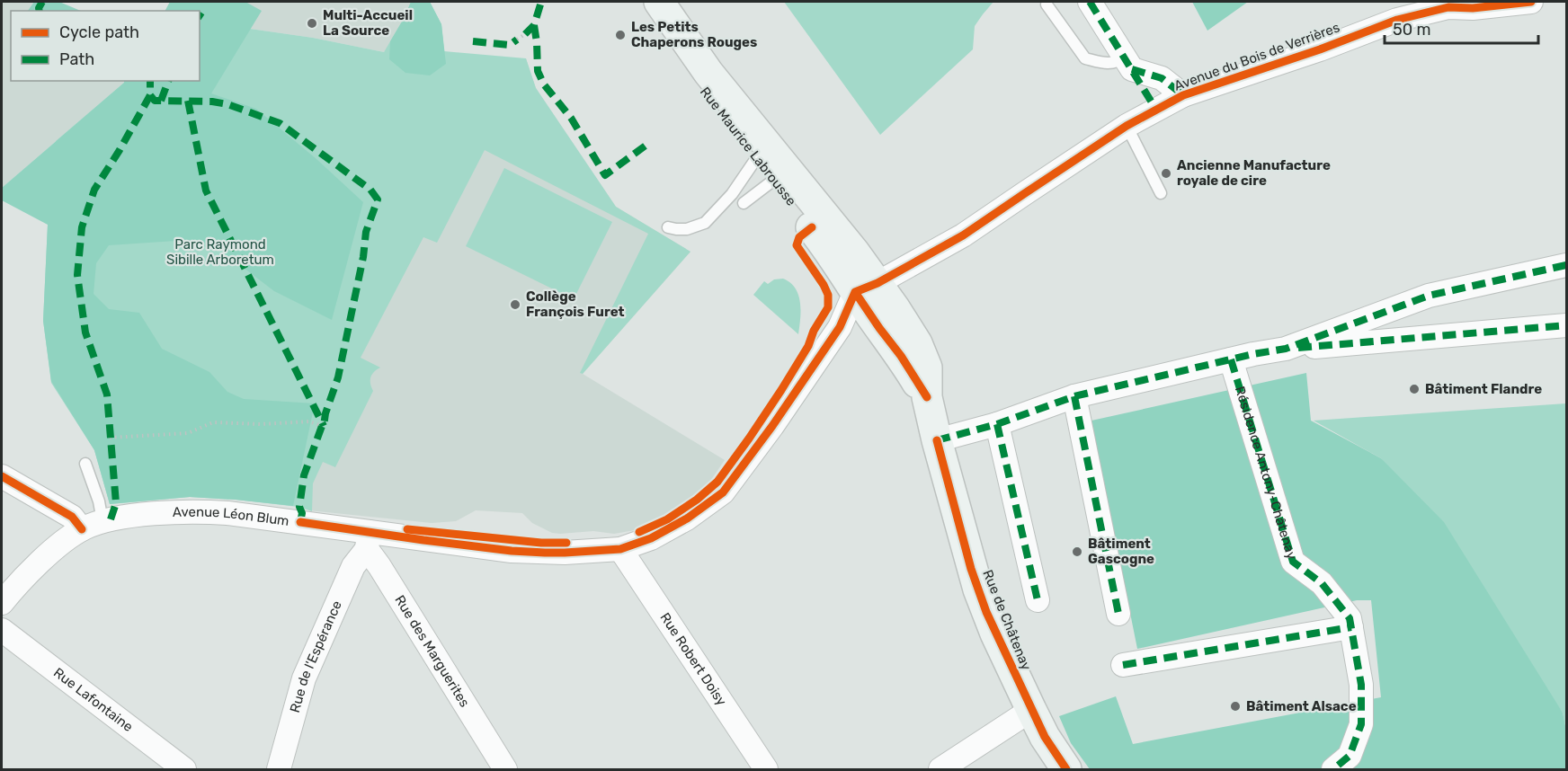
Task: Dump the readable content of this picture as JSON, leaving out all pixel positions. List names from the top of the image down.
{
  "streets": {
    "main road": ["Rue Maurice Labrousse", "Rue de Châtenay"],
    "street": [
      "Avenue du Bois de Verrières",
      "Résidence Antony-Châtenay",
      "Avenue Léon Blum",
      "Rue des Marguerites",
      "Rue de l'Espérance",
      "Rue Robert Doisy",
      "Rue Lafontaine"
    ]
  },
  "crossings": [
    ["Avenue du Bois de Verrières", "Rue Maurice Labrousse"],
    ["Avenue du Bois de Verrières", "Avenue Léon Blum"],
    ["Avenue du Bois de Verrières", "Rue de Châtenay"],
    ["Rue Maurice Labrousse", "Avenue Léon Blum"],
    ["Rue Maurice Labrousse", "Rue de Châtenay"],
    ["Avenue Léon Blum", "Rue de Châtenay"],
    ["Avenue Léon Blum", "Rue des Marguerites"],
    ["Avenue Léon Blum", "Rue de l'Espérance"],
    ["Avenue Léon Blum", "Rue Robert Doisy"],
    ["Rue des Marguerites", "Rue de l'Espérance"]
  ],
  "parks": ["Parc Raymond Sibille Arboretum"],
  "places": [
    "Multi-Accueil La Source",
    "Les Petits Chaperons Rouges",
    "Ancienne Manufacture royale de cire",
    "Collège François Furet",
    "Bâtiment Flandre",
    "Bâtiment Gascogne",
    "Bâtiment Alsace"
  ],
  "legend": ["Cycle path", "Path"],
  "scale_bar": "50 m"
}
